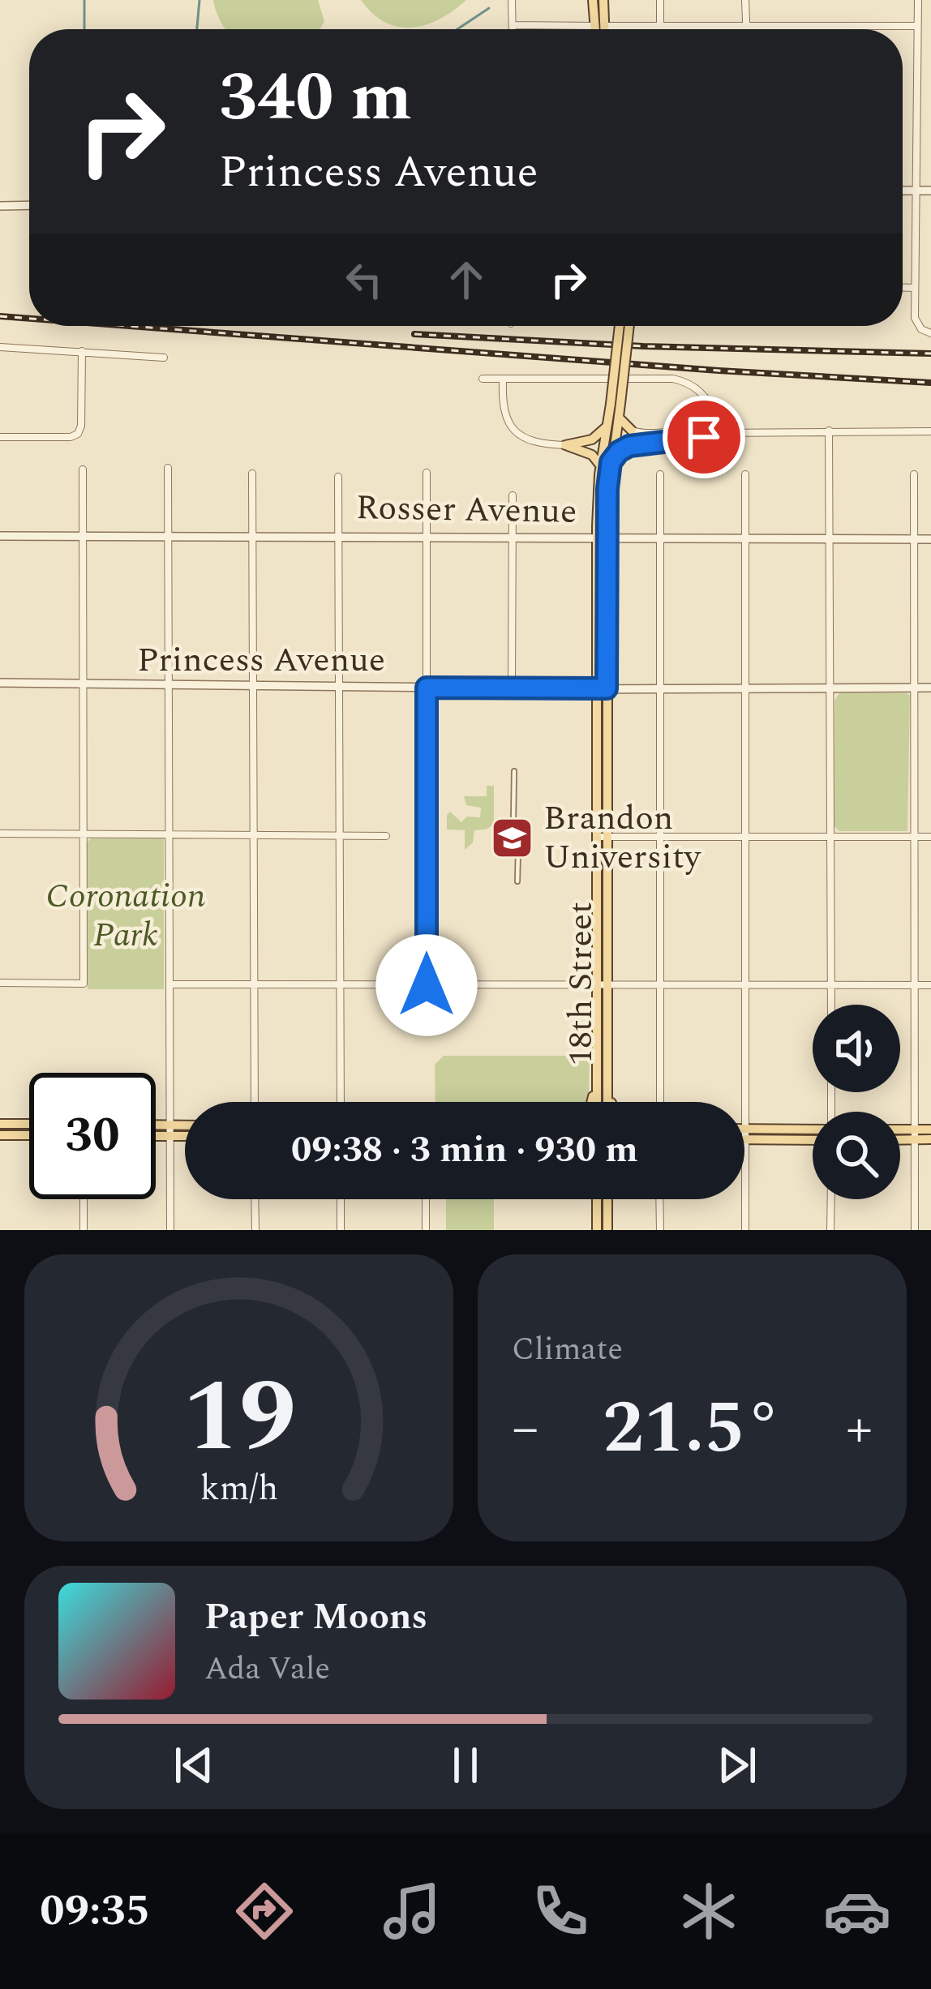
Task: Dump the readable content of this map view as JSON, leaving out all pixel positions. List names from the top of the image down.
{
  "streets": {
    "main road": ["18th Street"],
    "street": ["Rosser Avenue", "Princess Avenue"]
  },
  "crossings": [
    ["Rosser Avenue", "18th Street"],
    ["Princess Avenue", "18th Street"]
  ],
  "parks": ["Coronation Park"],
  "places": {
    "school or university": ["Brandon University"]
  },
  "page": {
    "turn": ["340 m", "Princess Avenue"],
    "limit": "30",
    "trip": "09:38 · 3 min · 930 m",
    "tile": "Climate",
    "heat": ["−", "21.5°", "+"],
    "song": ["Paper Moons", "Ada Vale"],
    "tabs": "09:35",
    "gauge": ["19", "km/h"]
  }
}
